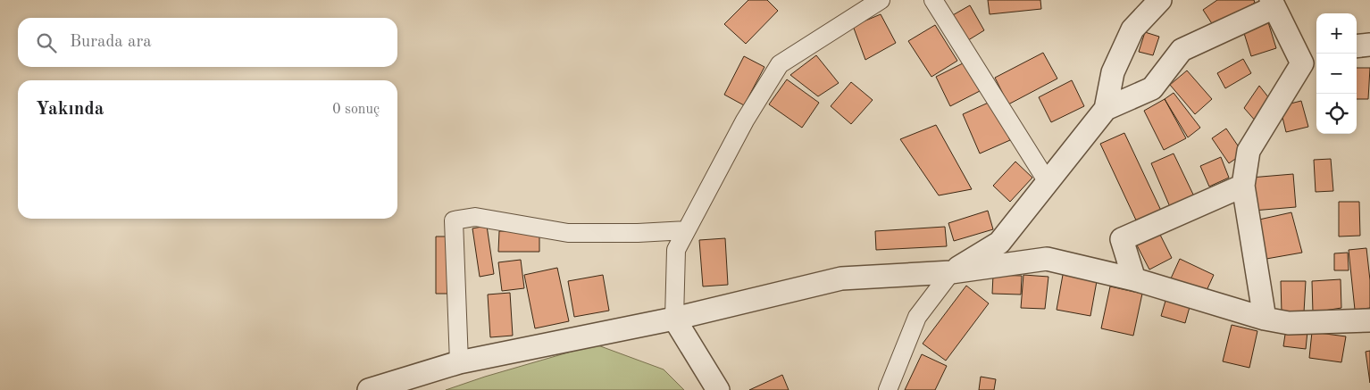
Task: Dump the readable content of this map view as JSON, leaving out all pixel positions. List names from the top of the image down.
{
  "page": {
    "map_buttons": ["+", "−"],
    "search": "Burada ara",
    "heading": ["Yakında", "0 sonuç"]
  }
}
